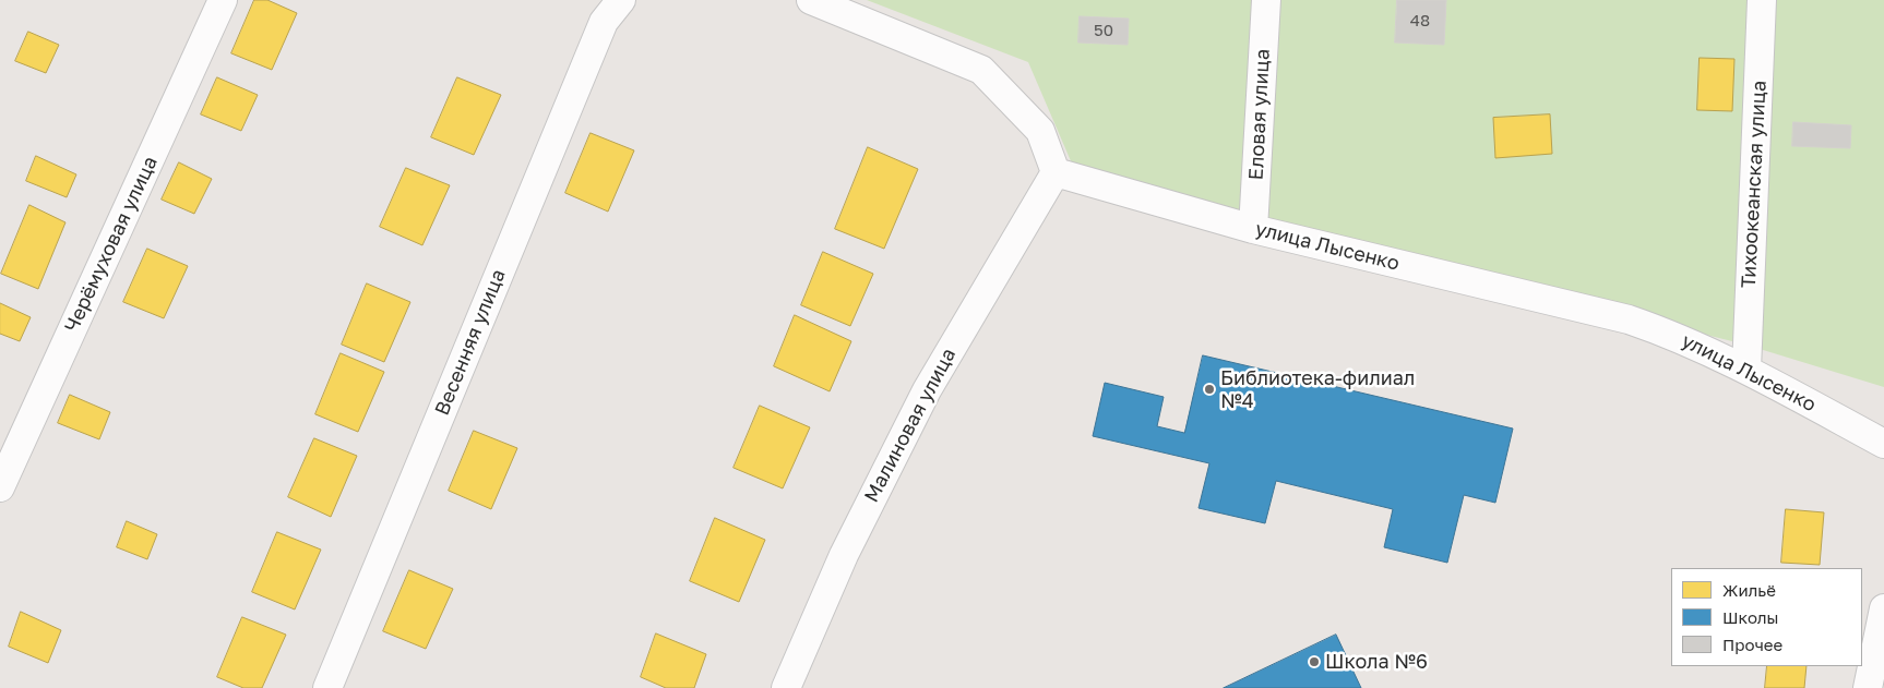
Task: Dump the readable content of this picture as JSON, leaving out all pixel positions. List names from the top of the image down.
{
  "streets": {
    "street": [
      "Еловая улица",
      "Тихоокеанская улица",
      "Черёмуховая улица",
      "улица Лысенко",
      "Весенняя улица",
      "Малиновая улица"
    ]
  },
  "crossings": [
    ["Еловая улица", "улица Лысенко"],
    ["Тихоокеанская улица", "улица Лысенко"],
    ["улица Лысенко", "Малиновая улица"]
  ],
  "places": ["Библиотека-филиал №4", "Школа №6"],
  "house_numbers": ["48", "50"],
  "legend": ["Жильё", "Школы", "Прочее"]
}
